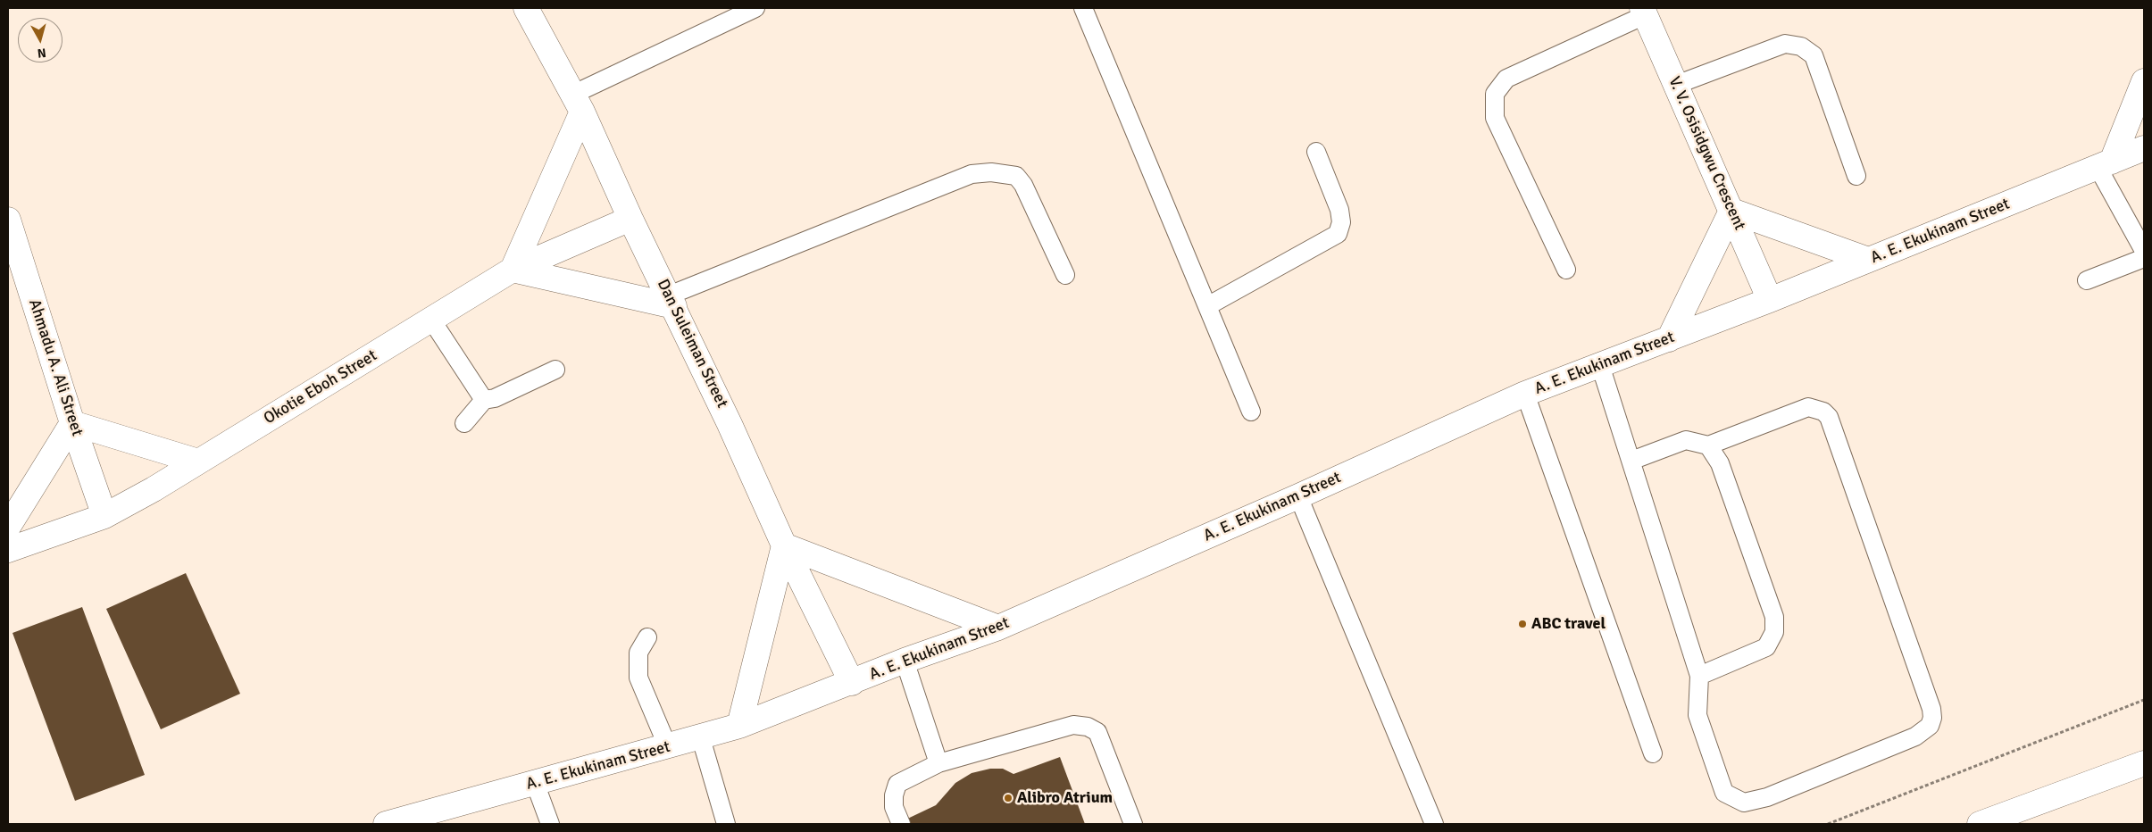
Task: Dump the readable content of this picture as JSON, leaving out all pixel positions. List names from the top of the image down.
{
  "streets": {
    "street": [
      "V. V. Osisidgwu Crescent",
      "A. E. Ekukinam Street",
      "Dan Suleiman Street",
      "Ahmadu A. Ali Street",
      "Okotie Eboh Street"
    ]
  },
  "crossings": [
    ["V. V. Osisidgwu Crescent", "A. E. Ekukinam Street"],
    ["A. E. Ekukinam Street", "Dan Suleiman Street"],
    ["Dan Suleiman Street", "Okotie Eboh Street"],
    ["Ahmadu A. Ali Street", "Okotie Eboh Street"]
  ],
  "places": ["ABC travel", "Alibro Atrium"],
  "north": "bottom"
}
